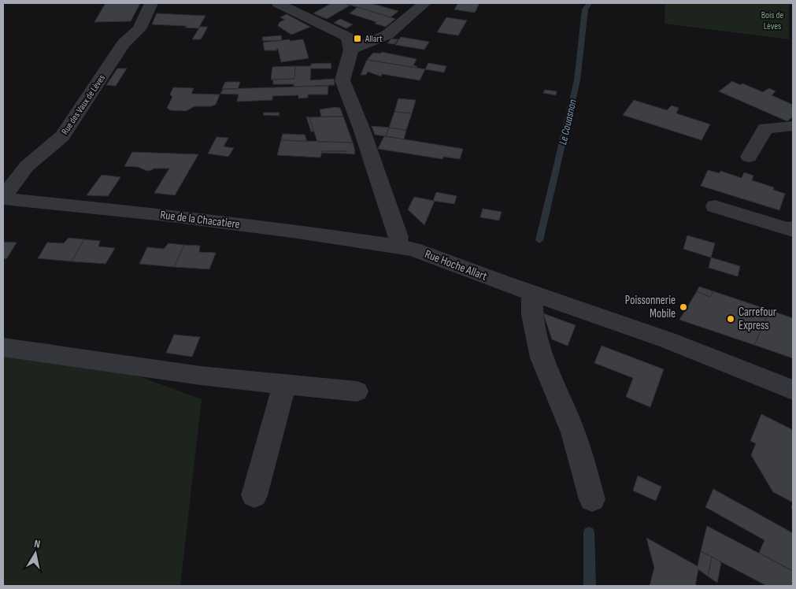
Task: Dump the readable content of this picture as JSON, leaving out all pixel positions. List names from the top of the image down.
{
  "streets": {
    "street": ["Rue des Vaux de Lèves", "Rue de la Chacatiere", "Rue Hoche Allart"]
  },
  "crossings": [
    ["Rue des Vaux de Lèves", "Rue de la Chacatiere"],
    ["Rue de la Chacatiere", "Rue Hoche Allart"]
  ],
  "water": ["Le Couasnon"],
  "parks": ["Bois de Lèves"],
  "places": {
    "transit": ["Allart"],
    "other": ["Poissonnerie Mobile", "Carrefour Express"]
  },
  "north": "top"
}
